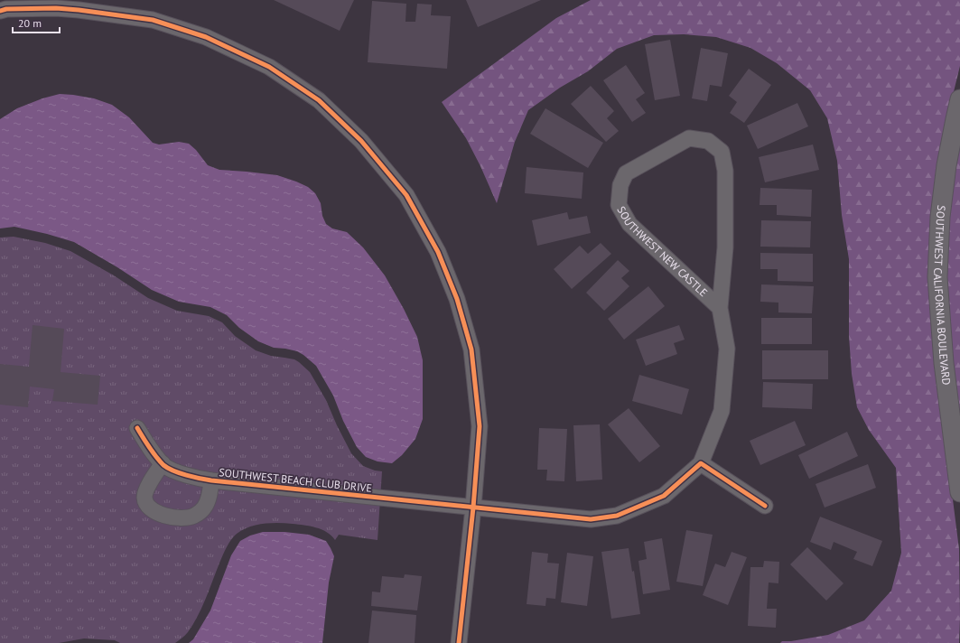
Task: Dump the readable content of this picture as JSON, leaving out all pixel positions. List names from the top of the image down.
{
  "streets": {
    "street": ["SOUTHWEST NEW CASTLE", "SOUTHWEST CALIFORNIA BOULEVARD", "SOUTHWEST BEACH CLUB DRIVE"]
  },
  "crossings": [
    ["SOUTHWEST NEW CASTLE", "SOUTHWEST BEACH CLUB DRIVE"]
  ],
  "scale_bar": "20 m"
}
